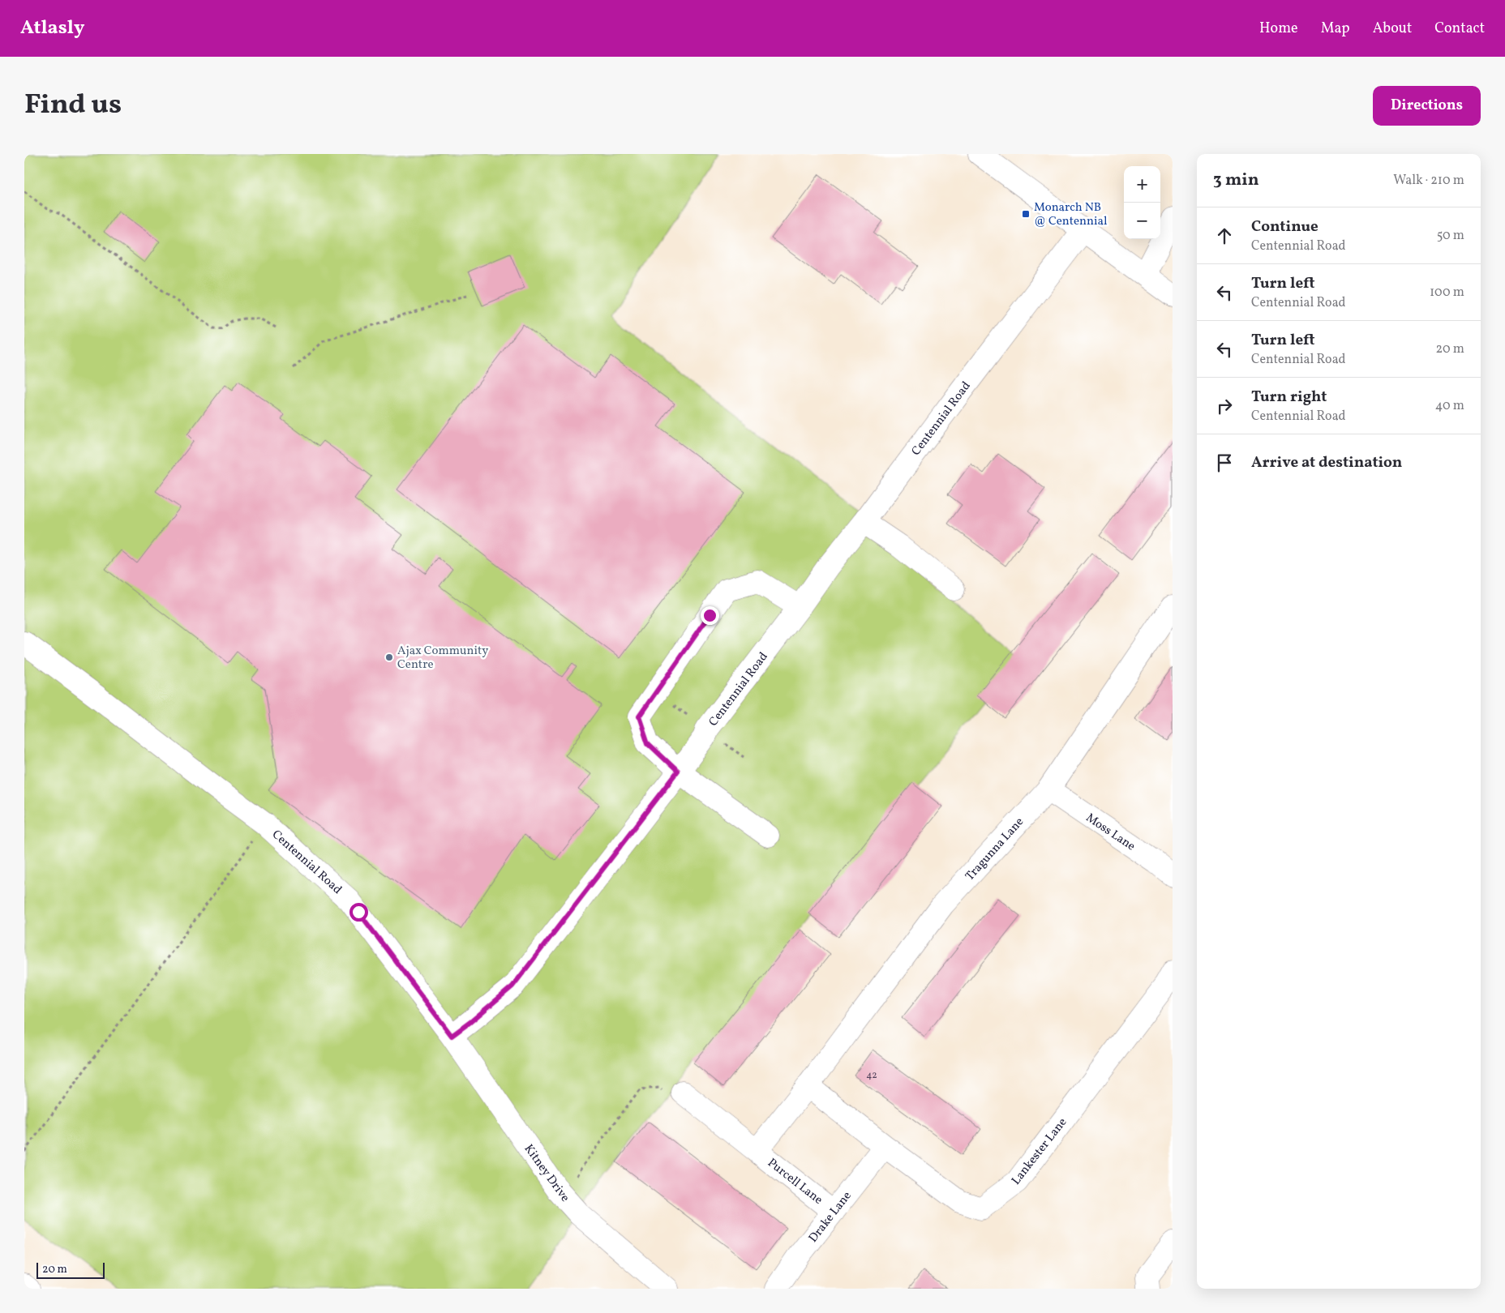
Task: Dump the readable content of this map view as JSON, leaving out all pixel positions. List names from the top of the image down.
{
  "streets": {
    "street": [
      "Centennial Road",
      "Moss Lane",
      "Tragunna Lane",
      "Lankester Lane",
      "Kitney Drive",
      "Purcell Lane",
      "Drake Lane"
    ]
  },
  "crossings": [
    ["Centennial Road", "Kitney Drive"],
    ["Moss Lane", "Tragunna Lane"],
    ["Tragunna Lane", "Lankester Lane"],
    ["Tragunna Lane", "Purcell Lane"],
    ["Lankester Lane", "Purcell Lane"],
    ["Lankester Lane", "Drake Lane"],
    ["Purcell Lane", "Drake Lane"]
  ],
  "places": {
    "transit": ["Monarch NB @ Centennial"],
    "other": ["Ajax Community Centre"]
  },
  "house_numbers": ["42"],
  "scale_bar": "20 m",
  "page": {
    "header": "Atlasly",
    "nav": [
      "Home",
      "Map",
      "About",
      "Contact"
    ],
    "title": "Find us",
    "buttons": "Directions",
    "heading": ["3 min", "Walk · 210 m"],
    "map_buttons": ["+", "−"],
    "list": [
      ["Continue", "Centennial Road", "50 m"],
      ["Turn left", "Centennial Road", "100 m"],
      ["Turn left", "Centennial Road", "20 m"],
      ["Turn right", "Centennial Road", "40 m"],
      "Arrive at destination"
    ],
    "scale": "20 m"
  }
}
